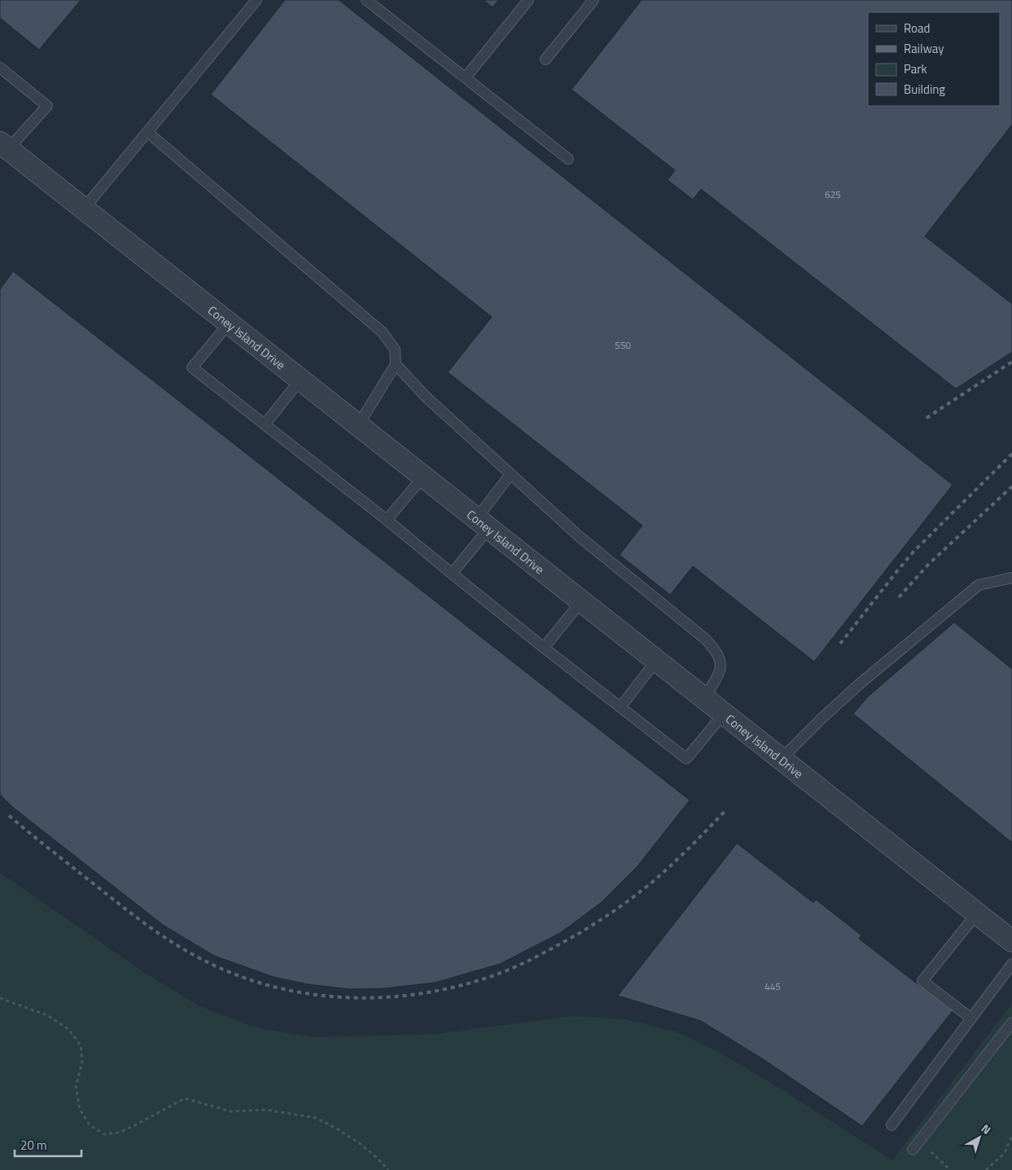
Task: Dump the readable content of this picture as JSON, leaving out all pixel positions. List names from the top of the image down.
{
  "streets": {
    "street": ["Coney Island Drive"]
  },
  "house_numbers": ["625", "550", "445"],
  "legend": [
    "Road",
    "Railway",
    "Park",
    "Building"
  ],
  "scale_bar": "20 m",
  "north": "top right"
}
